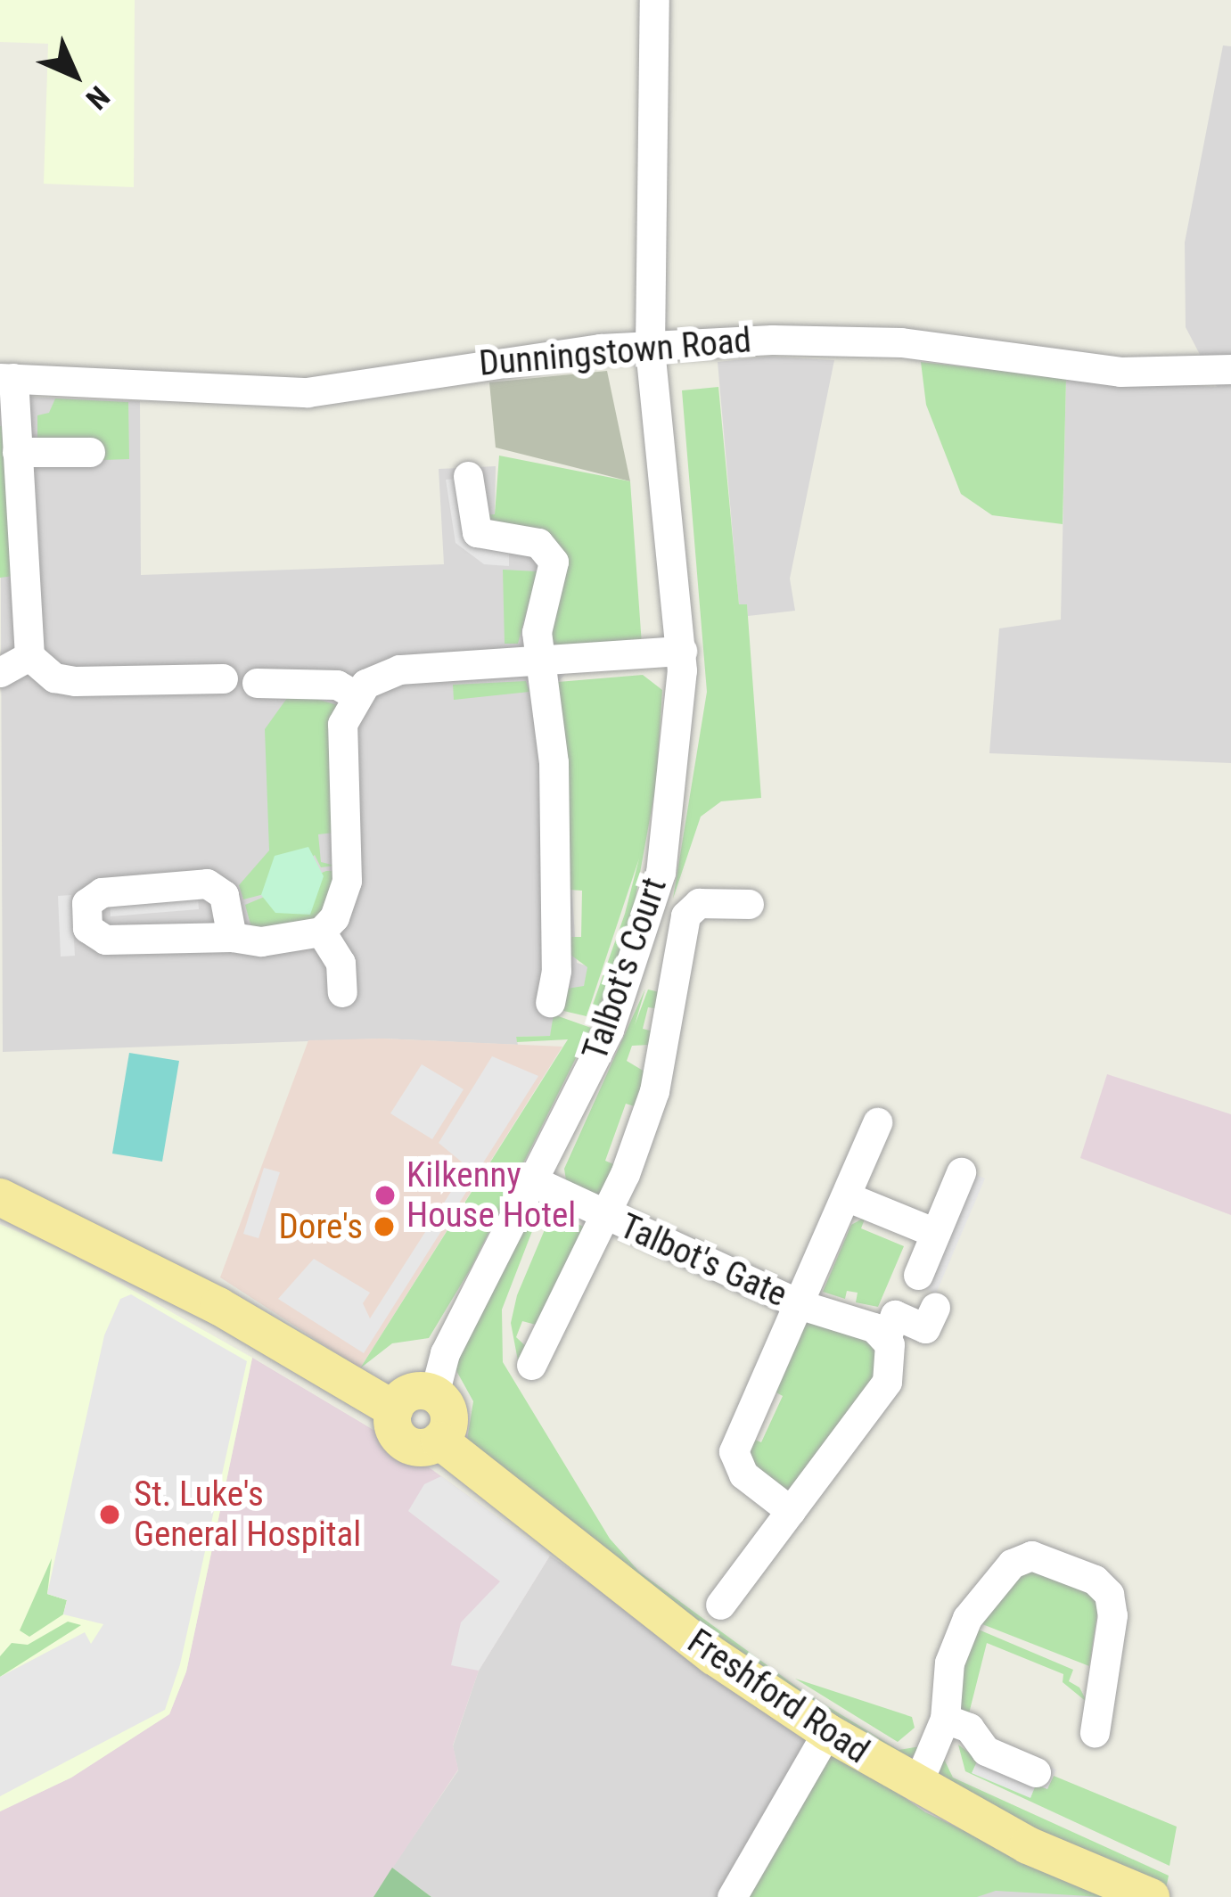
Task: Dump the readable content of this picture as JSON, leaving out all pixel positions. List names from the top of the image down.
{
  "streets": {
    "main road": ["Freshford Road"],
    "street": ["Dunningstown Road", "Talbot's Court", "Talbot's Gate"]
  },
  "crossings": [
    ["Dunningstown Road", "Talbot's Court"],
    ["Talbot's Court", "Talbot's Gate"],
    ["Talbot's Court", "Freshford Road"]
  ],
  "places": ["Kilkenny House Hotel", "Dore's", "St. Luke's General Hospital"],
  "north": "bottom right"
}
